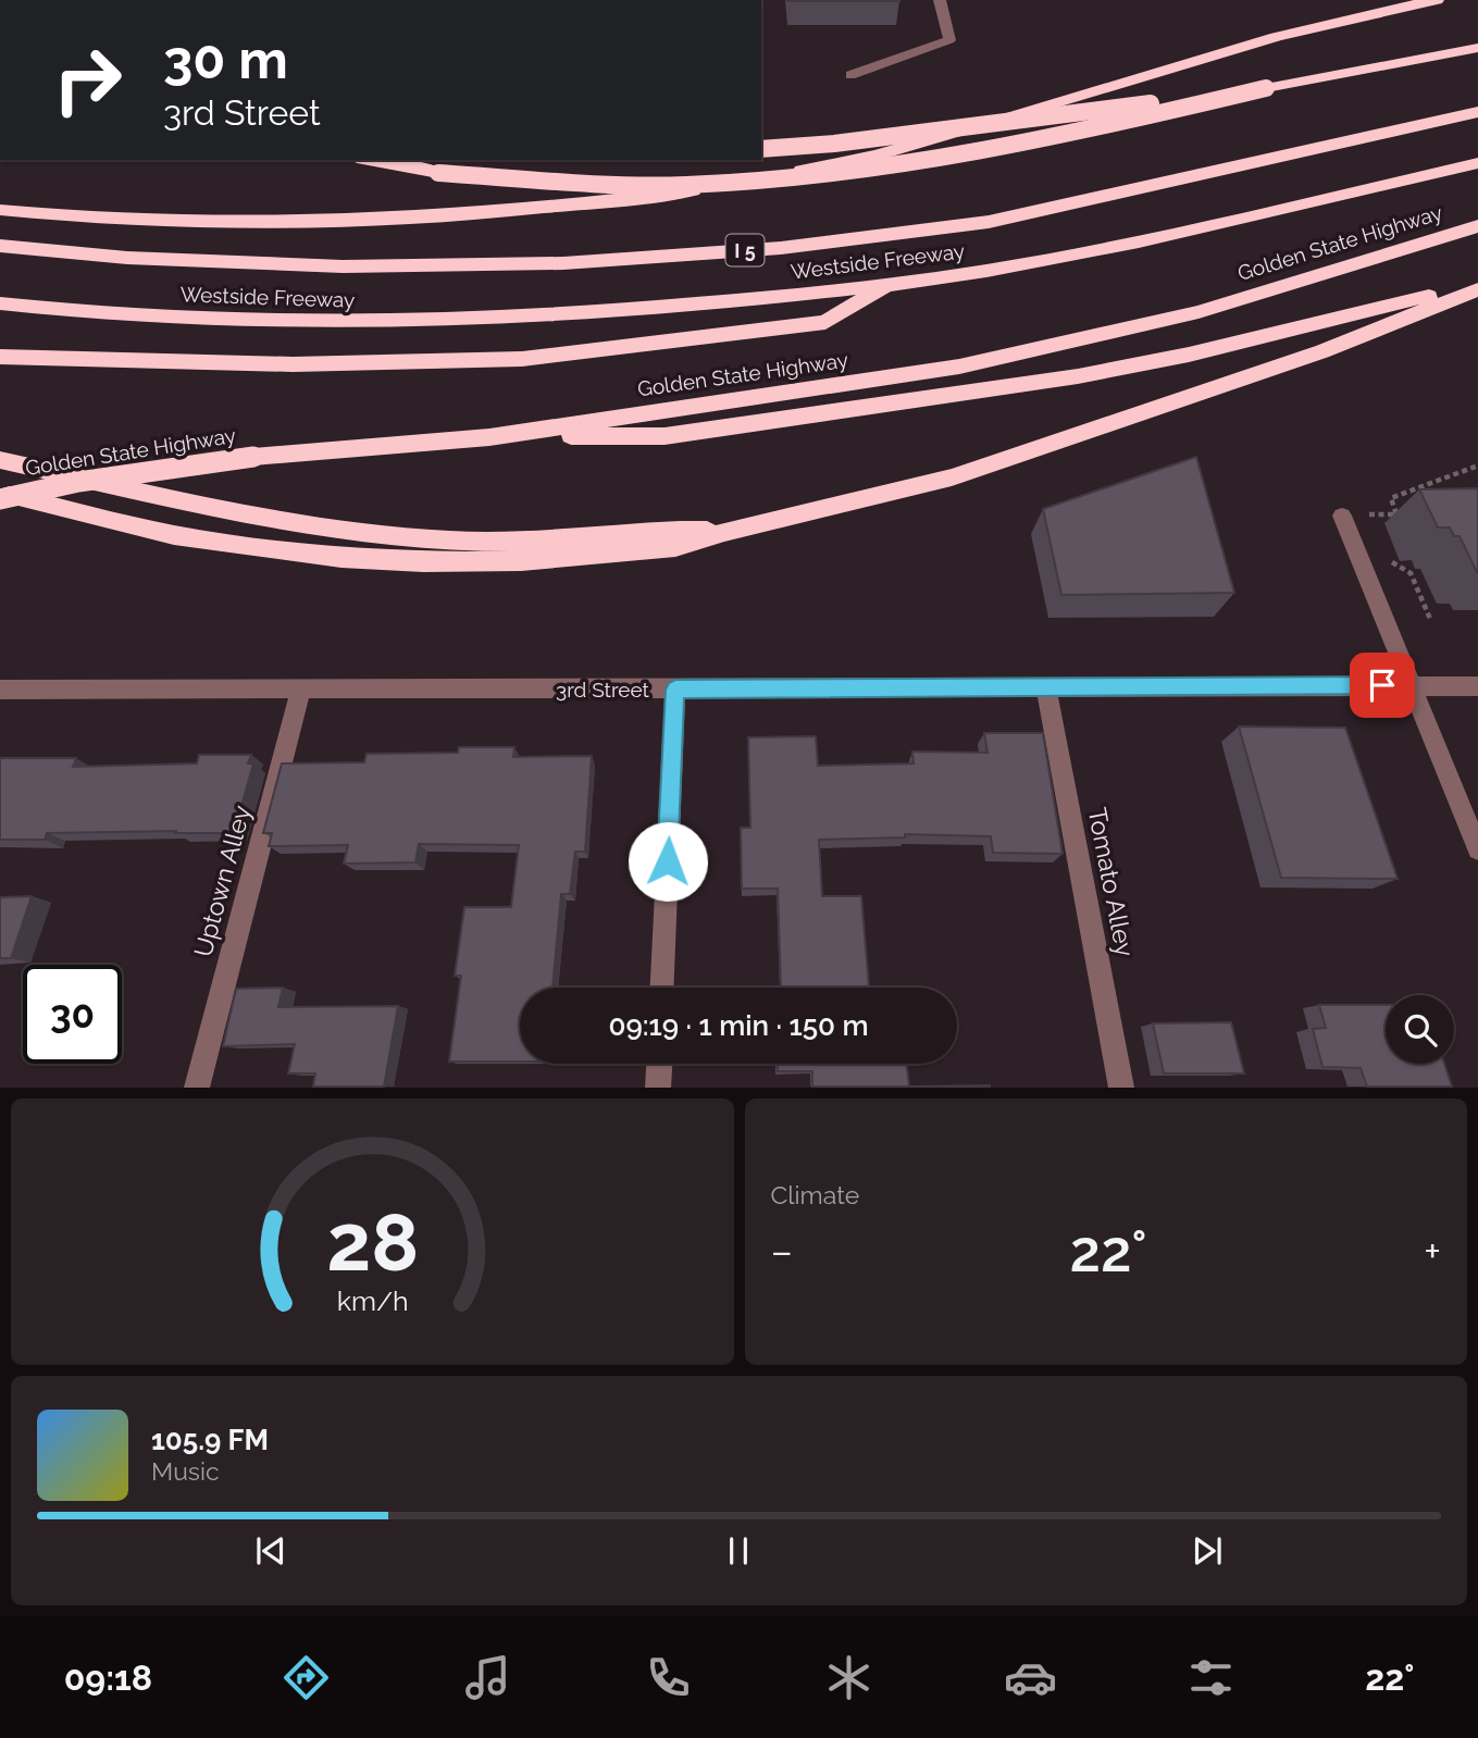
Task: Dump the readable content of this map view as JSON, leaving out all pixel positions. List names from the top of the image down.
{
  "streets": {
    "highway": ["Golden State Highway", "I 5", "Westside Freeway"],
    "street": ["3rd Street", "Uptown Alley", "Tomato Alley"]
  },
  "crossings": [
    ["3rd Street", "Uptown Alley"],
    ["3rd Street", "Tomato Alley"]
  ],
  "page": {
    "turn": ["30 m", "3rd Street"],
    "limit": "30",
    "trip": "09:19 · 1 min · 150 m",
    "tile": "Climate",
    "heat": ["−", "22°", "+"],
    "song": ["105.9 FM", "Music"],
    "tabs": ["09:18", "22°"],
    "gauge": ["28", "km/h"]
  }
}
